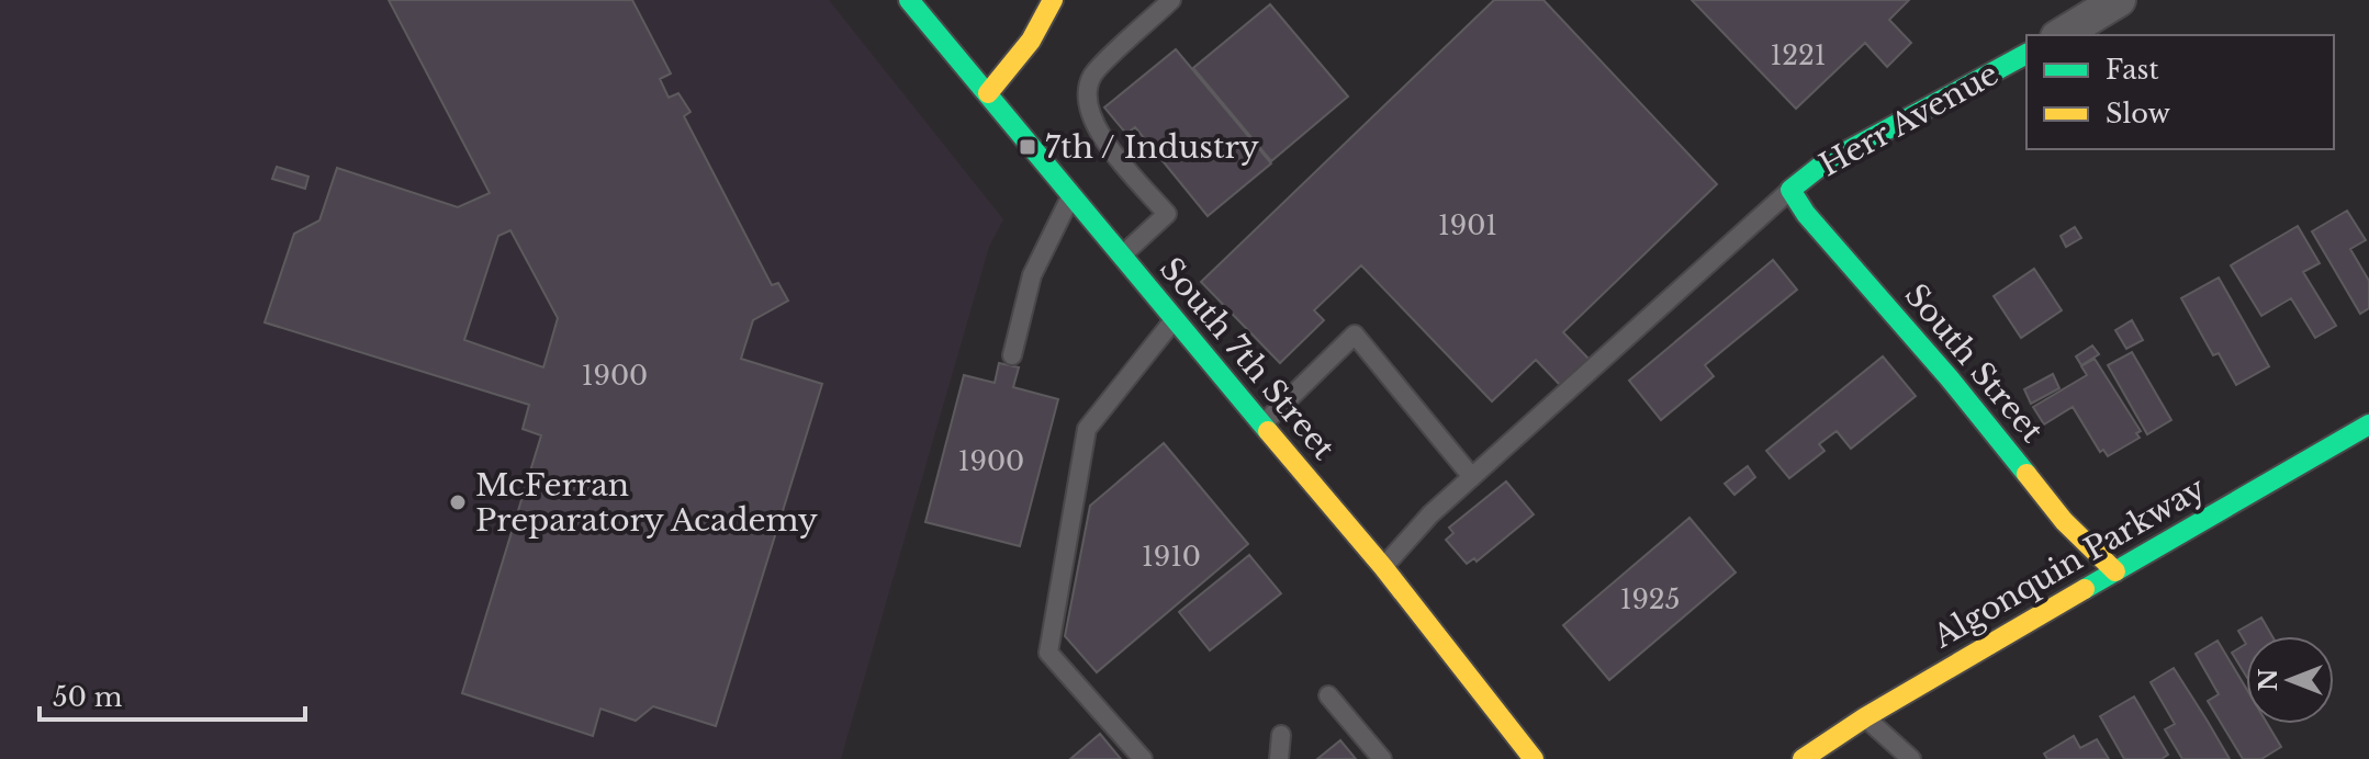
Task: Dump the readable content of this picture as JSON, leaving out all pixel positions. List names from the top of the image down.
{
  "streets": {
    "main road": [
      "Herr Avenue",
      "South 7th Street",
      "South Street",
      "Algonquin Parkway"
    ]
  },
  "crossings": [
    ["Herr Avenue", "South Street"],
    ["South Street", "Algonquin Parkway"]
  ],
  "places": {
    "transit": ["7th / Industry"],
    "other": ["McFerran Preparatory Academy"]
  },
  "house_numbers": [
    "1221",
    "1901",
    "1900",
    "1900",
    "1910",
    "1925"
  ],
  "legend": ["Fast", "Slow"],
  "scale_bar": "50 m",
  "north": "left"
}
